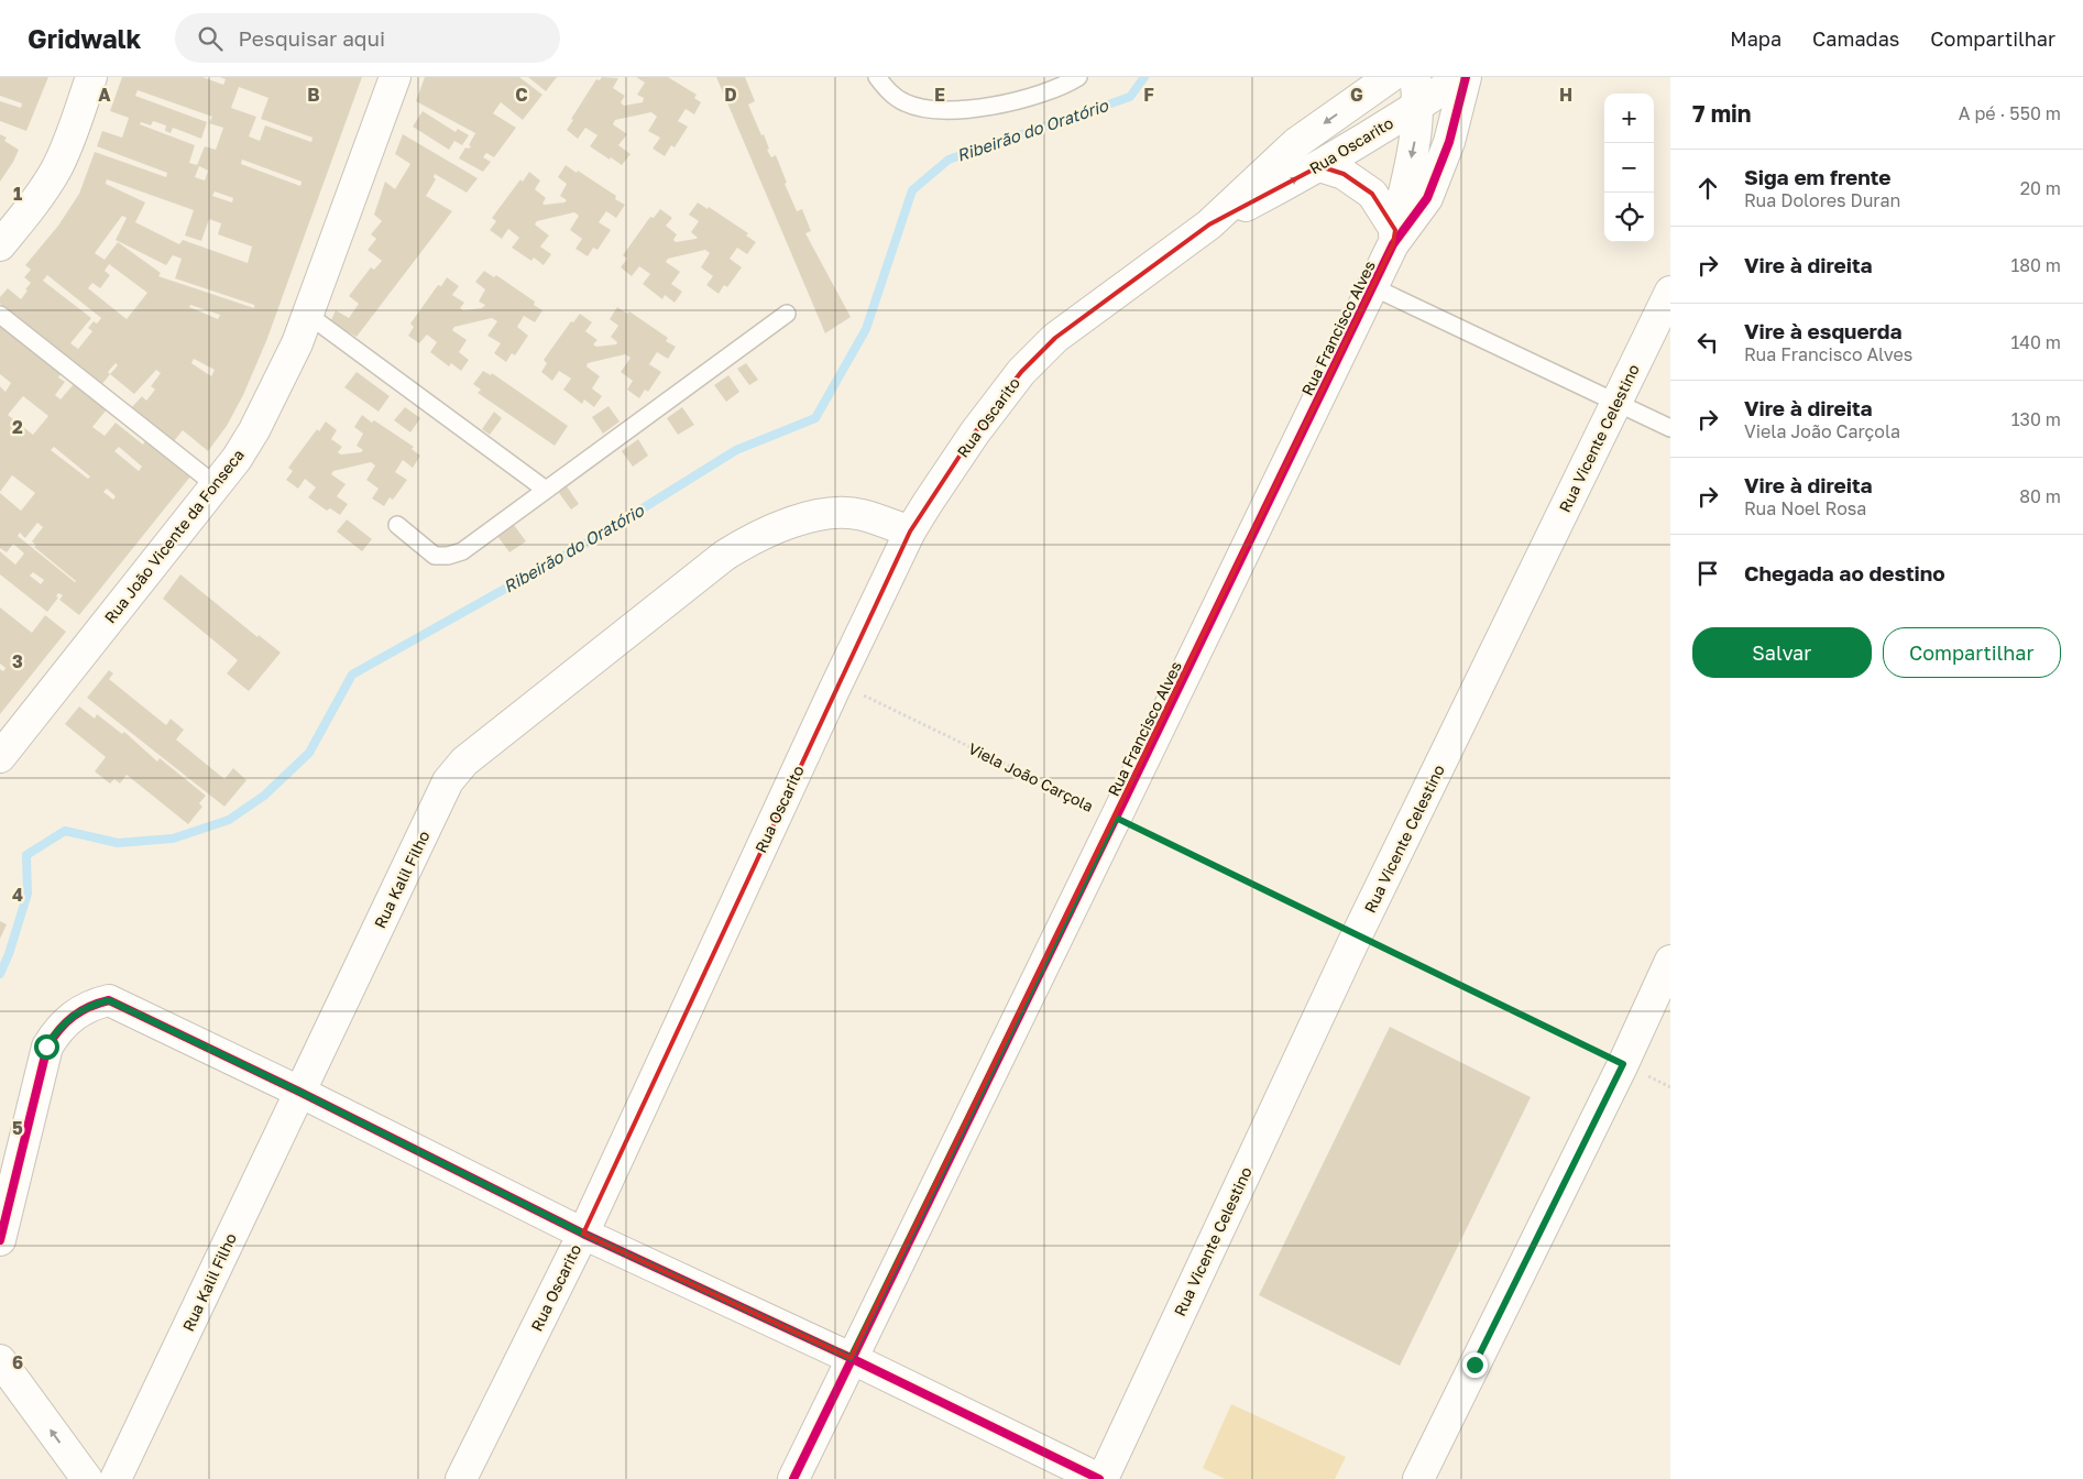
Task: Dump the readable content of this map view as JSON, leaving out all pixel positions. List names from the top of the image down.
{
  "streets": {
    "street": [
      "Rua Oscarito",
      "Rua Francisco Alves",
      "Rua Vicente Celestino",
      "Rua João Vicente da Fonseca",
      "Rua Kalil Filho"
    ],
    "path": ["Viela João Carçola"]
  },
  "crossings": [
    ["Rua Oscarito", "Rua Francisco Alves"],
    ["Rua Oscarito", "Viela João Carçola"],
    ["Rua Oscarito", "Rua Kalil Filho"],
    ["Rua Francisco Alves", "Viela João Carçola"],
    ["Rua Vicente Celestino", "Viela João Carçola"]
  ],
  "water": ["Ribeirão do Oratório"],
  "page": {
    "header": "Gridwalk",
    "search": "Pesquisar aqui",
    "nav": ["Mapa", "Camadas", "Compartilhar"],
    "heading": ["7 min", "A pé · 550 m"],
    "map_buttons": ["+", "−"],
    "list": [
      ["Siga em frente", "Rua Dolores Duran", "20 m"],
      ["Vire à direita", "180 m"],
      ["Vire à esquerda", "Rua Francisco Alves", "140 m"],
      ["Vire à direita", "Viela João Carçola", "130 m"],
      ["Vire à direita", "Rua Noel Rosa", "80 m"],
      "Chegada ao destino"
    ],
    "buttons": ["Salvar", "Compartilhar"]
  },
  "grid": {
    "columns": [
      "A",
      "B",
      "C",
      "D",
      "E",
      "F",
      "G",
      "H"
    ],
    "rows": [
      "1",
      "2",
      "3",
      "4",
      "5",
      "6"
    ]
  }
}
